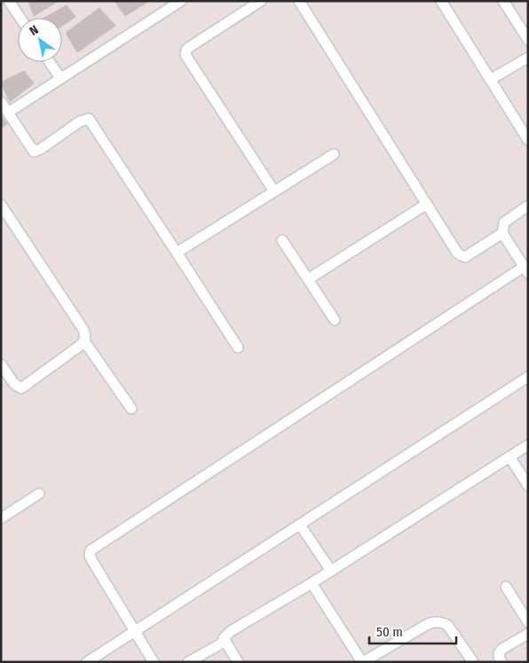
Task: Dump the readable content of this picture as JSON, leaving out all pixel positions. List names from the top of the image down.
{
  "scale_bar": "50 m",
  "north": "top left"
}
